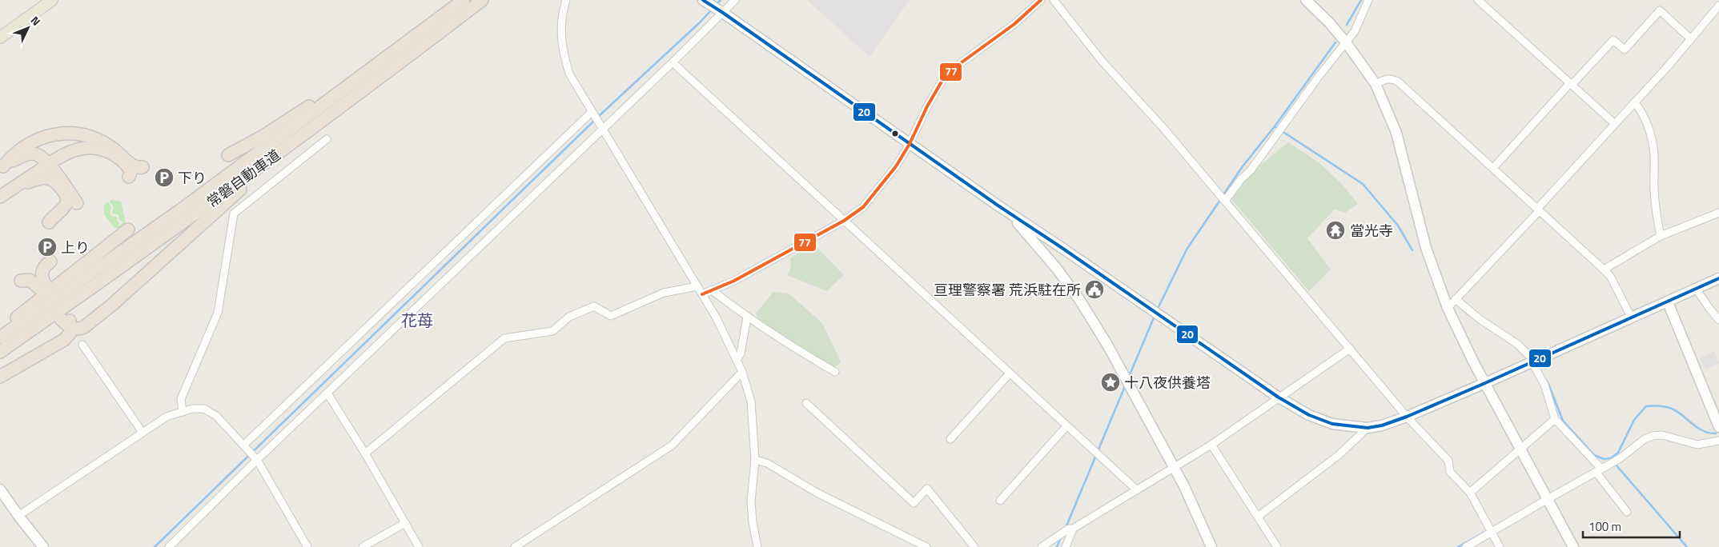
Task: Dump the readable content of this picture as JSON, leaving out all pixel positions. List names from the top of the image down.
{
  "streets": {
    "highway": ["常磐自動車道"]
  },
  "districts": ["花苺"],
  "places": {
    "parking": ["下り", "上り"],
    "temple": ["當光寺"],
    "public building": ["亘理警察署 荒浜駐在所"],
    "place": ["十八夜供養塔"]
  },
  "lines": ["transit line 20", "transit line 77"],
  "scale_bar": "100 m",
  "north": "top right"
}
